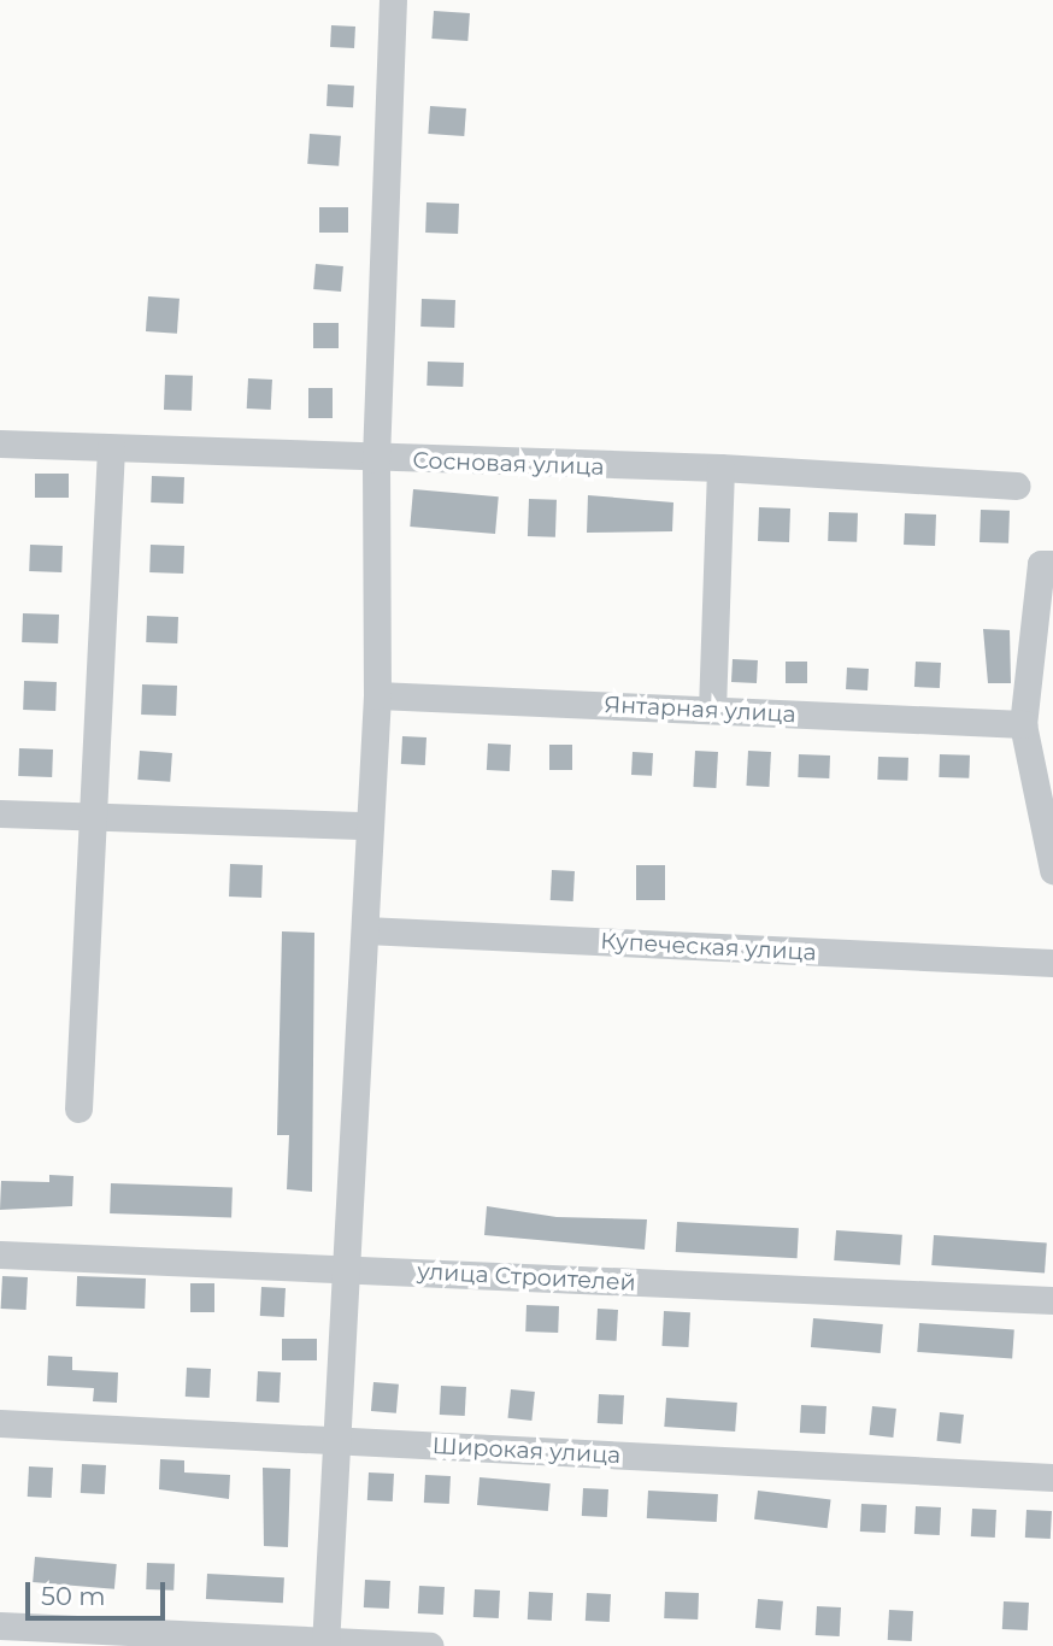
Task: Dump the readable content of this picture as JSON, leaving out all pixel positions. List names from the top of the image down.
{
  "streets": {
    "street": [
      "Сосновая улица",
      "Янтарная улица",
      "Купеческая улица",
      "улица Строителей",
      "Широкая улица"
    ]
  },
  "scale_bar": "50 m"
}
